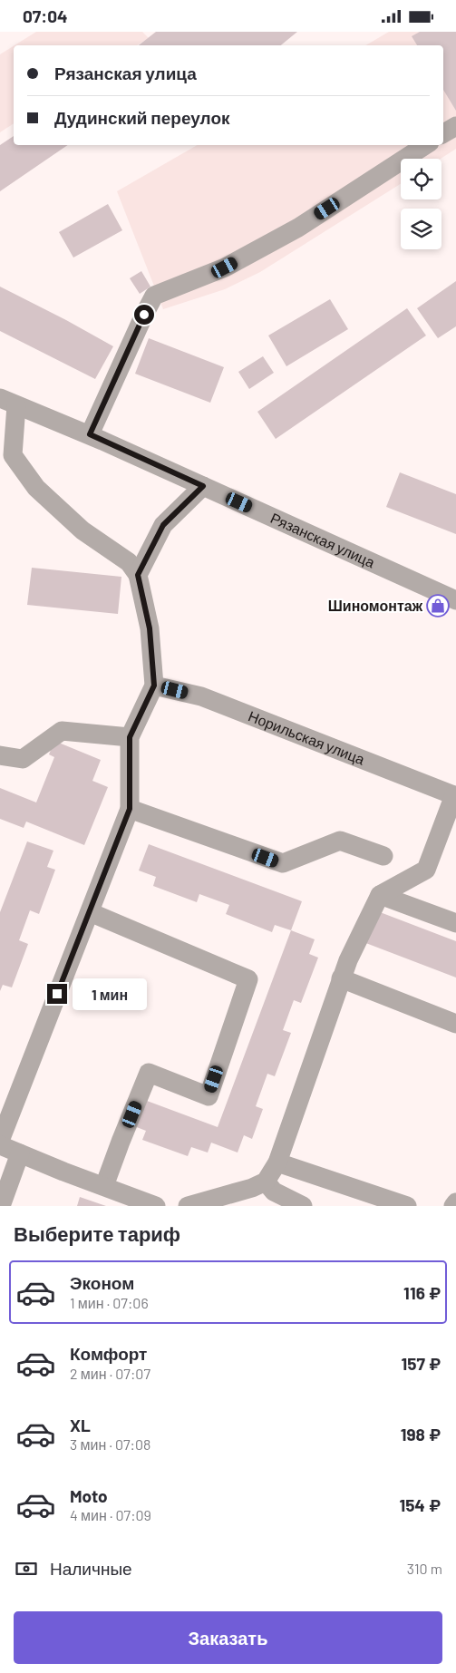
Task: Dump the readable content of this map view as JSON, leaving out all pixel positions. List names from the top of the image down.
{
  "streets": {
    "street": ["Рязанская улица", "Норильская улица"]
  },
  "places": {
    "shop": ["Шиномонтаж"]
  },
  "page": {
    "status": "07:04",
    "banner": ["Рязанская улица", "Дудинский переулок"],
    "bubble": "1 мин",
    "heading": "Выберите тариф",
    "list": [
      {
        "name": "Эконом",
        "note": "1 мин · 07:06",
        "value": "116 ₽"
      },
      {
        "name": "Комфорт",
        "note": "2 мин · 07:07",
        "value": "157 ₽"
      },
      {
        "name": "XL",
        "note": "3 мин · 07:08",
        "value": "198 ₽"
      },
      {
        "name": "Moto",
        "note": "4 мин · 07:09",
        "value": "154 ₽"
      }
    ],
    "pay": ["Наличные", "310 m"],
    "buttons": "Заказать"
  }
}
